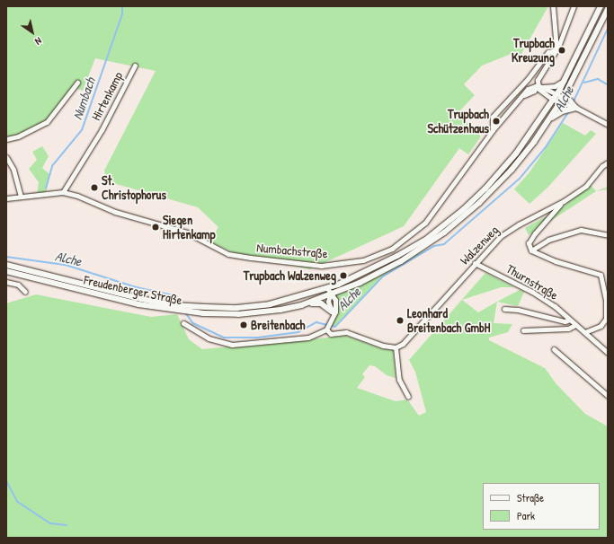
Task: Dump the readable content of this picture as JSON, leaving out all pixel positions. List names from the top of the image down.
{
  "streets": {
    "main road": ["Freudenberger Straße"],
    "street": [
      "Hirtenkamp",
      "Walzenweg",
      "Numbachstraße",
      "Thurnstraße"
    ]
  },
  "crossings": [
    ["Hirtenkamp", "Numbachstraße"],
    ["Walzenweg", "Thurnstraße"]
  ],
  "water": ["Numbach", "Alche"],
  "places": [
    "Trupbach Kreuzung",
    "Trupbach Schützenhaus",
    "St. Christophorus",
    "Siegen Hirtenkamp",
    "Trupbach Walzenweg",
    "Leonhard Breitenbach GmbH",
    "Breitenbach"
  ],
  "legend": ["Straße", "Park"],
  "north": "bottom right"
}
